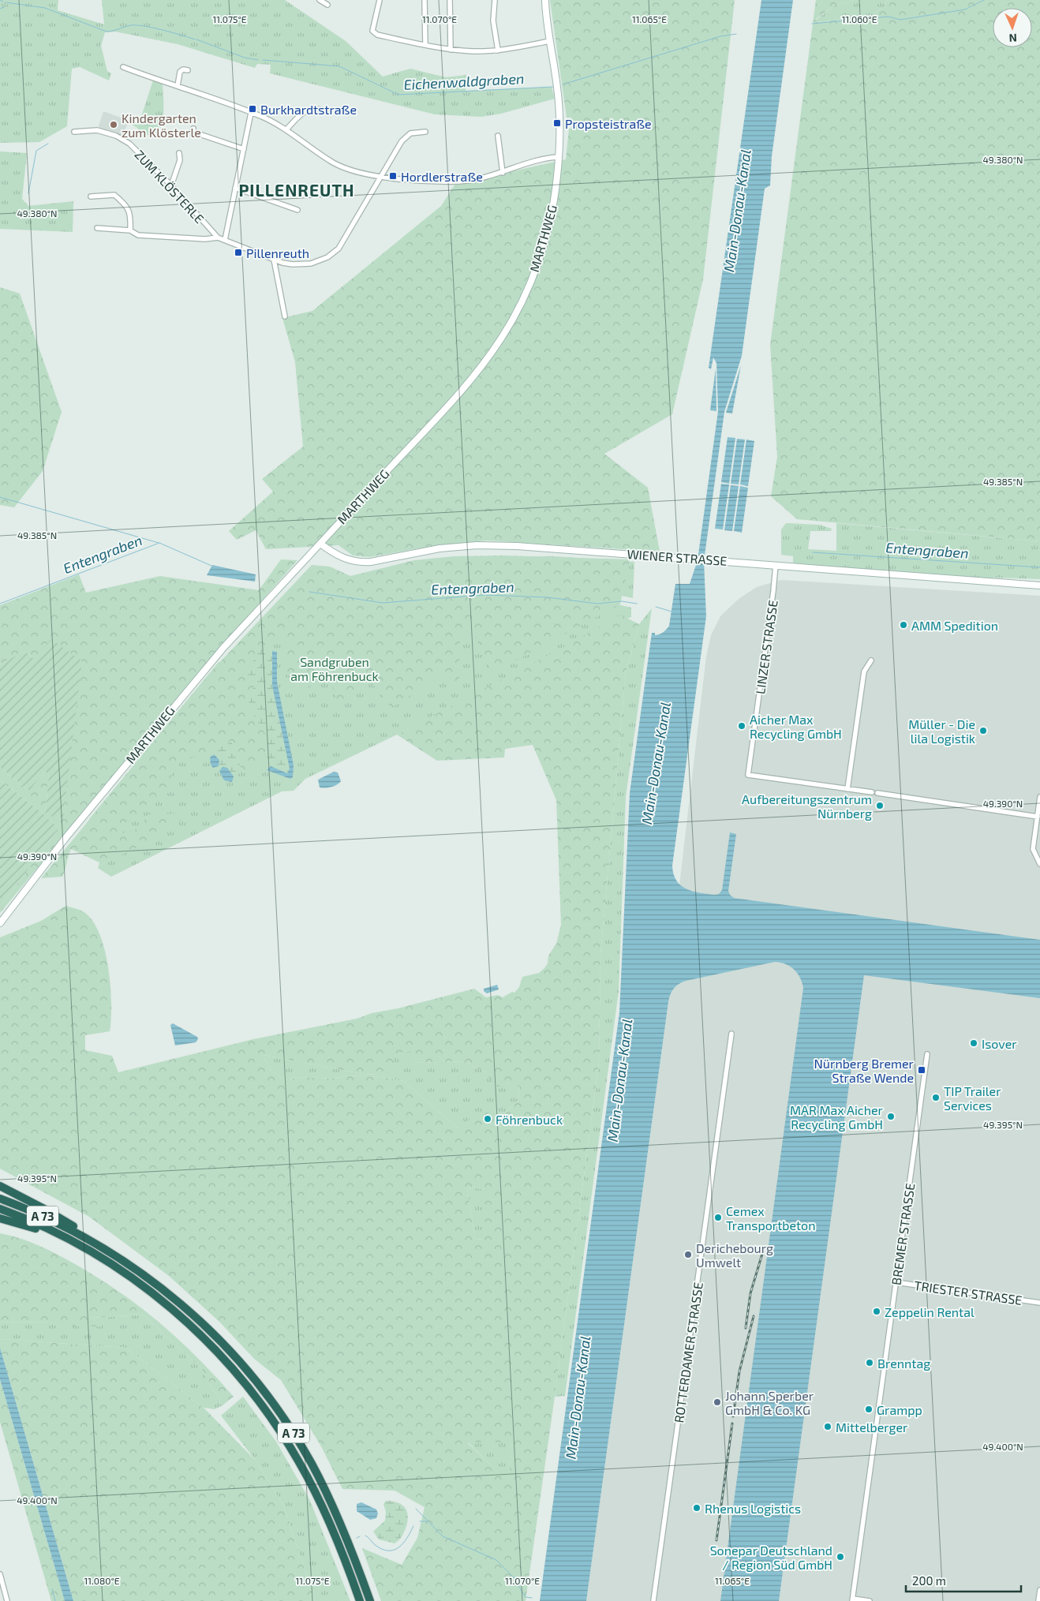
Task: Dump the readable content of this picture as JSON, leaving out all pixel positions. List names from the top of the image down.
{
  "streets": {
    "highway": ["A 73"],
    "main road": ["MARTHWEG", "WIENER STRASSE"],
    "street": [
      "ZUM KLÖSTERLE",
      "LINZER STRASSE",
      "BREMER STRASSE",
      "TRIESTER STRASSE",
      "ROTTERDAMER STRASSE"
    ]
  },
  "crossings": [
    ["MARTHWEG", "WIENER STRASSE"],
    ["WIENER STRASSE", "LINZER STRASSE"],
    ["BREMER STRASSE", "TRIESTER STRASSE"]
  ],
  "districts": ["PILLENREUTH"],
  "water": ["Eichenwaldgraben", "Main-Donau-Kanal", "Entengraben"],
  "parks": ["Sandgruben am Föhrenbuck"],
  "places": {
    "transit": [
      "Burkhardtstraße",
      "Propsteistraße",
      "Hordlerstraße",
      "Pillenreuth",
      "Nürnberg Bremer Straße Wende"
    ],
    "other": [
      "Kindergarten zum Klösterle",
      "AMM Spedition",
      "Aicher Max Recycling GmbH",
      "Müller - Die lila Logistik",
      "Aufbereitungszentrum Nürnberg",
      "Isover",
      "TIP Trailer Services",
      "MAR Max Aicher Recycling GmbH",
      "Föhrenbuck",
      "Cemex Transportbeton",
      "Derichebourg Umwelt",
      "Zeppelin Rental",
      "Brenntag",
      "Johann Sperber GmbH & Co. KG",
      "Grampp",
      "Mittelberger",
      "Rhenus Logistics",
      "Sonepar Deutschland / Region Süd GmbH"
    ]
  },
  "scale_bar": "200 m",
  "north": "bottom",
  "coordinates": [
    "11.075°E",
    "11.070°E",
    "11.065°E",
    "11.060°E",
    "49.380°N",
    "49.385°N",
    "49.390°N",
    "49.395°N",
    "49.400°N",
    "11.080°E"
  ]
}
